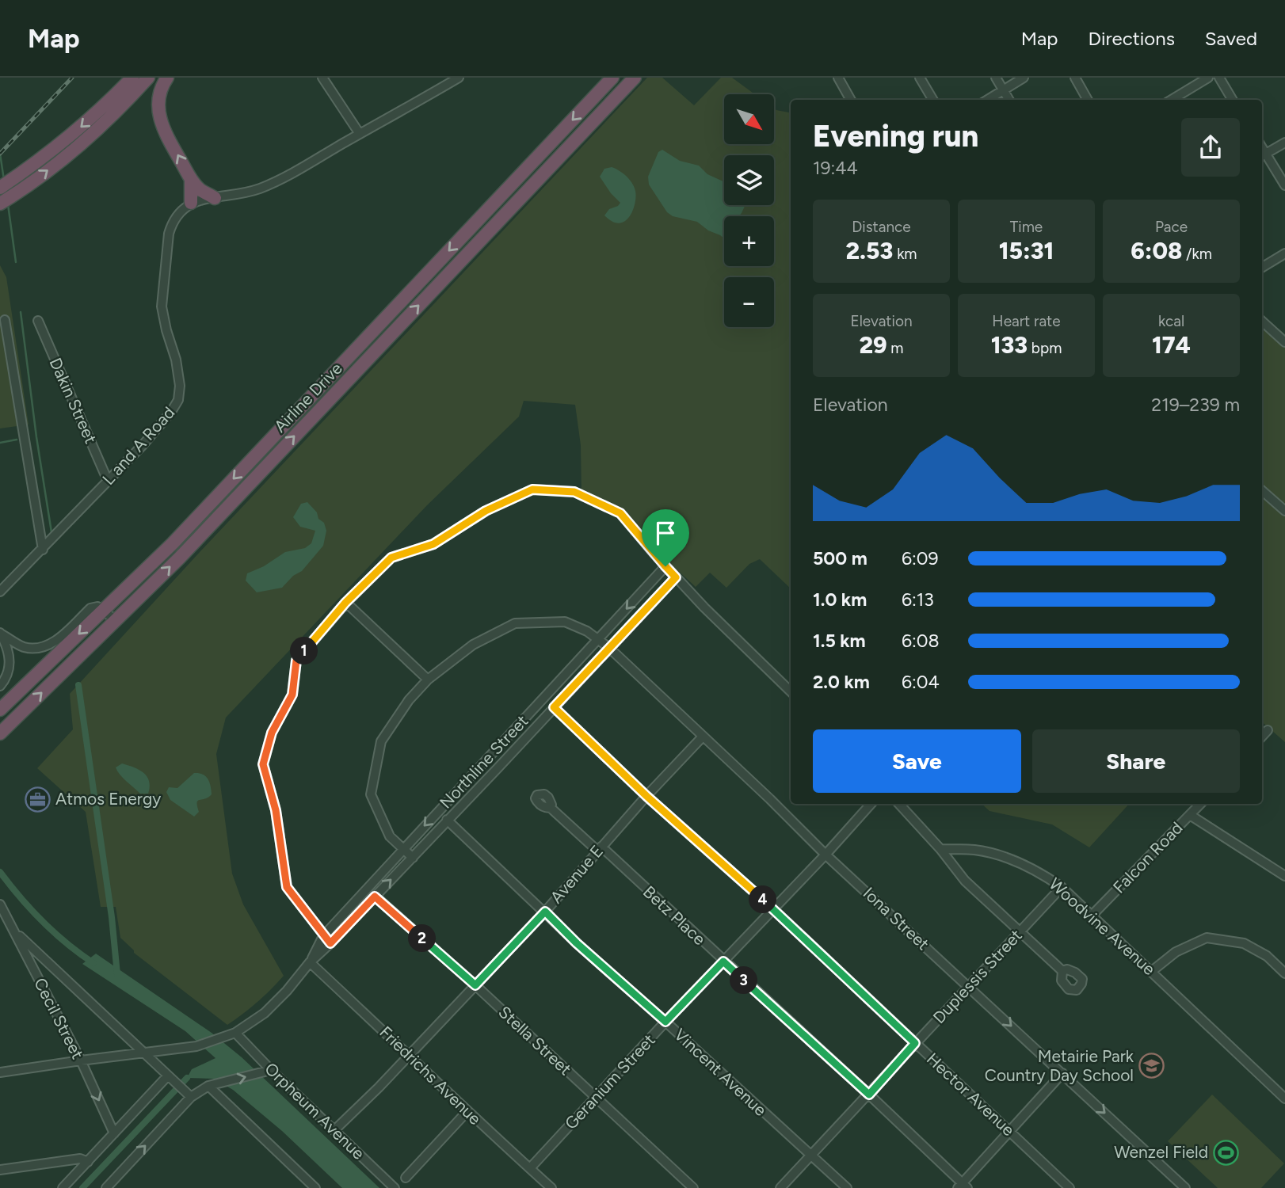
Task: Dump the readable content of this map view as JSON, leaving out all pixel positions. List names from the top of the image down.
{
  "streets": {
    "highway": ["Airline Drive"],
    "street": [
      "Dakin Street",
      "L and A Road",
      "Northline Street",
      "Falcon Road",
      "Avenue E",
      "Betz Place",
      "Iona Street",
      "Woodvine Avenue",
      "Duplessis Street",
      "Cecil Street",
      "Stella Street",
      "Vincent Avenue",
      "Friedrichs Avenue",
      "Geranium Street",
      "Hector Avenue",
      "Orpheum Avenue"
    ]
  },
  "crossings": [
    ["Dakin Street", "L and A Road"],
    ["Northline Street", "Iona Street"],
    ["Northline Street", "Cecil Street"],
    ["Northline Street", "Stella Street"],
    ["Northline Street", "Vincent Avenue"],
    ["Northline Street", "Friedrichs Avenue"],
    ["Northline Street", "Hector Avenue"],
    ["Northline Street", "Orpheum Avenue"],
    ["Falcon Road", "Woodvine Avenue"],
    ["Avenue E", "Betz Place"],
    ["Avenue E", "Iona Street"],
    ["Avenue E", "Stella Street"],
    ["Avenue E", "Vincent Avenue"],
    ["Avenue E", "Friedrichs Avenue"],
    ["Avenue E", "Hector Avenue"],
    ["Avenue E", "Orpheum Avenue"],
    ["Betz Place", "Duplessis Street"],
    ["Betz Place", "Geranium Street"],
    ["Iona Street", "Duplessis Street"],
    ["Iona Street", "Geranium Street"],
    ["Woodvine Avenue", "Duplessis Street"],
    ["Duplessis Street", "Vincent Avenue"],
    ["Duplessis Street", "Hector Avenue"],
    ["Stella Street", "Geranium Street"],
    ["Vincent Avenue", "Geranium Street"],
    ["Friedrichs Avenue", "Geranium Street"],
    ["Geranium Street", "Hector Avenue"]
  ],
  "places": {
    "office": ["Atmos Energy"],
    "school or university": ["Metairie Park Country Day School"],
    "sports": ["Wenzel Field"]
  },
  "north": "bottom right",
  "page": {
    "header": "Map",
    "nav": ["Map", "Directions", "Saved"],
    "map_buttons": ["+", "−"],
    "heading": ["Evening run", "19:44"],
    "stats": [
      ["Distance", "2.53 km"],
      ["Time", "15:31"],
      ["Pace", "6:08 /km"],
      ["Elevation", "29 m"],
      ["Heart rate", "133 bpm"],
      ["kcal", "174"]
    ],
    "chart": ["Elevation", "219–239 m"],
    "list": [
      {
        "name": "500 m",
        "note": "6:09"
      },
      {
        "name": "1.0 km",
        "note": "6:13"
      },
      {
        "name": "1.5 km",
        "note": "6:08"
      },
      {
        "name": "2.0 km",
        "note": "6:04"
      }
    ],
    "pins": [
      "1",
      "4",
      "2",
      "3"
    ],
    "buttons": ["Save", "Share"]
  }
}
